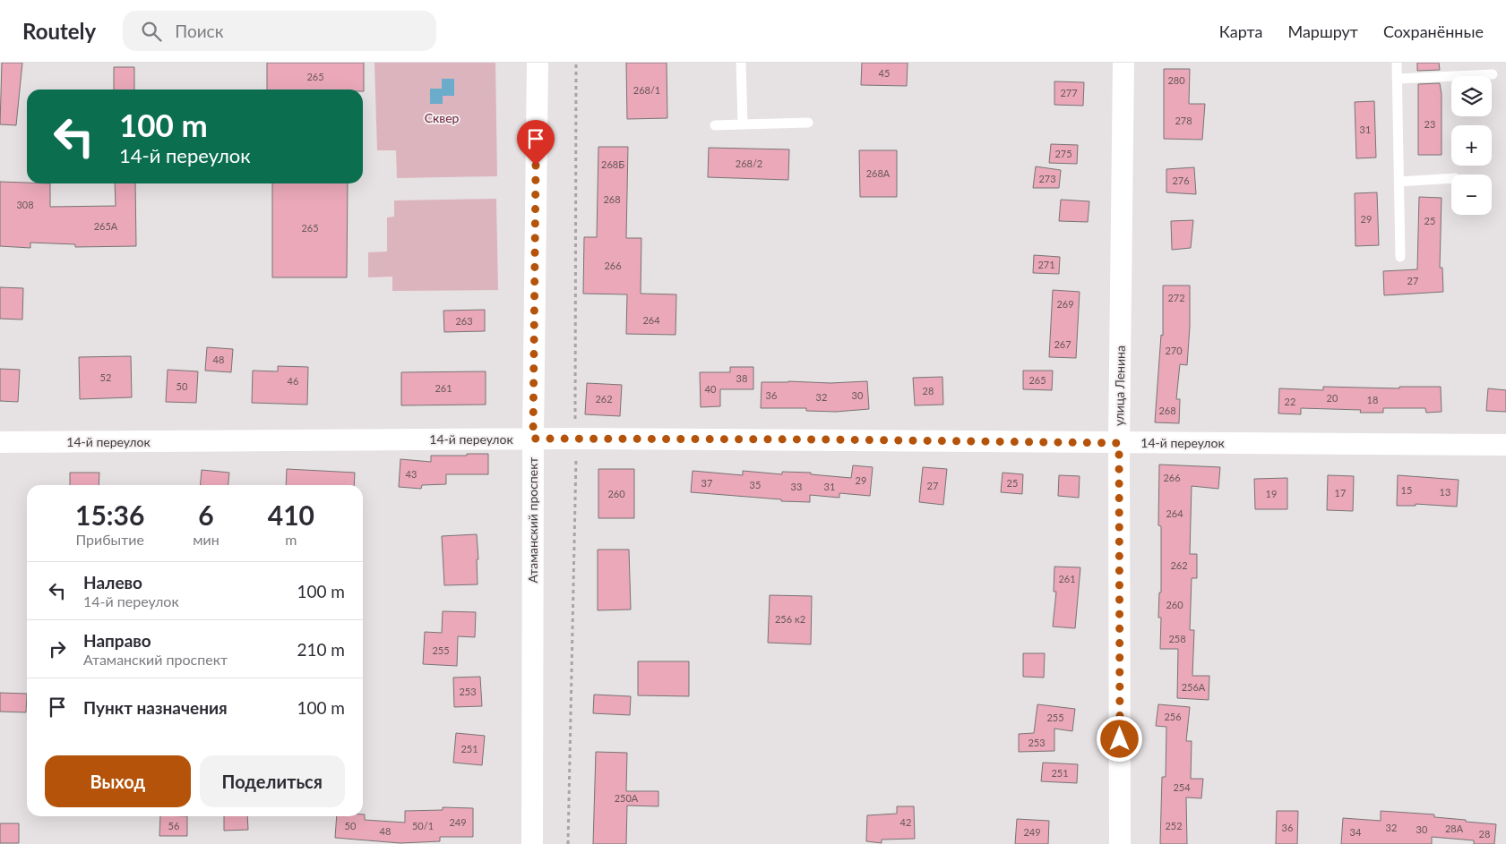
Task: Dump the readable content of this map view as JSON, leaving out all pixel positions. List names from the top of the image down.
{
  "streets": {
    "street": ["улица Ленина", "14-й переулок", "Атаманский проспект"]
  },
  "crossings": [
    ["улица Ленина", "14-й переулок"],
    ["14-й переулок", "Атаманский проспект"]
  ],
  "parks": ["Сквер"],
  "house_numbers": [
    "45",
    "265",
    "280",
    "268/1",
    "277",
    "278",
    "23",
    "31",
    "275",
    "268/2",
    "268Б",
    "268А",
    "273",
    "276",
    "268",
    "308",
    "29",
    "25",
    "265А",
    "265",
    "271",
    "266",
    "27",
    "272",
    "269",
    "264",
    "263",
    "267",
    "270",
    "48",
    "52",
    "38",
    "265",
    "46",
    "50",
    "261",
    "40",
    "28",
    "36",
    "30",
    "32",
    "20",
    "262",
    "18",
    "22",
    "268",
    "43",
    "266",
    "29",
    "37",
    "25",
    "35",
    "27",
    "33",
    "31",
    "15",
    "13",
    "17",
    "260",
    "19",
    "264",
    "262",
    "261",
    "260",
    "256 к2",
    "258",
    "255",
    "256А",
    "253",
    "256",
    "255",
    "253",
    "251",
    "251",
    "254",
    "250А",
    "249",
    "42",
    "56",
    "50",
    "50/1",
    "252",
    "36",
    "32",
    "28А",
    "30",
    "48",
    "249",
    "34",
    "28"
  ],
  "page": {
    "header": "Routely",
    "search": "Поиск",
    "nav": ["Карта", "Маршрут", "Сохранённые"],
    "map_buttons": ["+", "−"],
    "turn": ["100 m", "14-й переулок"],
    "eta": [
      "15:36",
      "Прибытие",
      "6",
      "мин",
      "410",
      "m"
    ],
    "list": [
      {
        "name": "Налево",
        "note": "14-й переулок",
        "value": "100 m"
      },
      {
        "name": "Направо",
        "note": "Атаманский проспект",
        "value": "210 m"
      },
      {
        "name": "Пункт назначения",
        "value": "100 m"
      }
    ],
    "buttons": ["Выход", "Поделиться"]
  }
}
